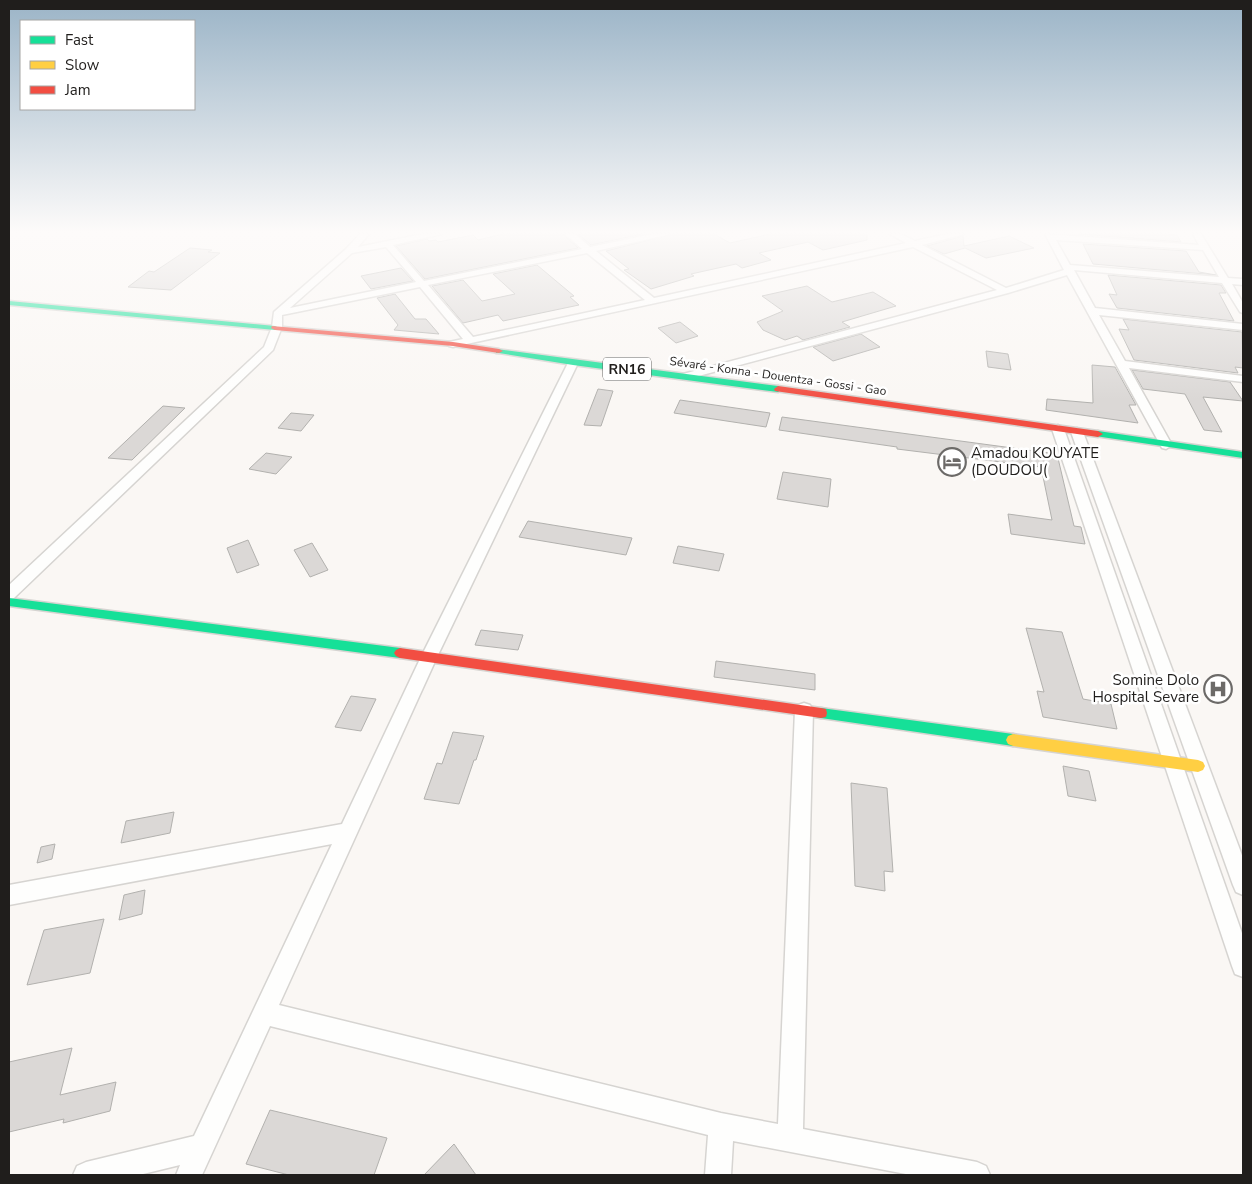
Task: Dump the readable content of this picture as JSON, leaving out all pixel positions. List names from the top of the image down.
{
  "streets": {
    "main road": ["RN16", "Sévaré - Konna - Douentza - Gossi - Gao"]
  },
  "places": {
    "hotel": ["Amadou KOUYATE (DOUDOU("],
    "hospital": ["Somine Dolo Hospital Sevare"]
  },
  "legend": ["Fast", "Slow", "Jam"]
}
